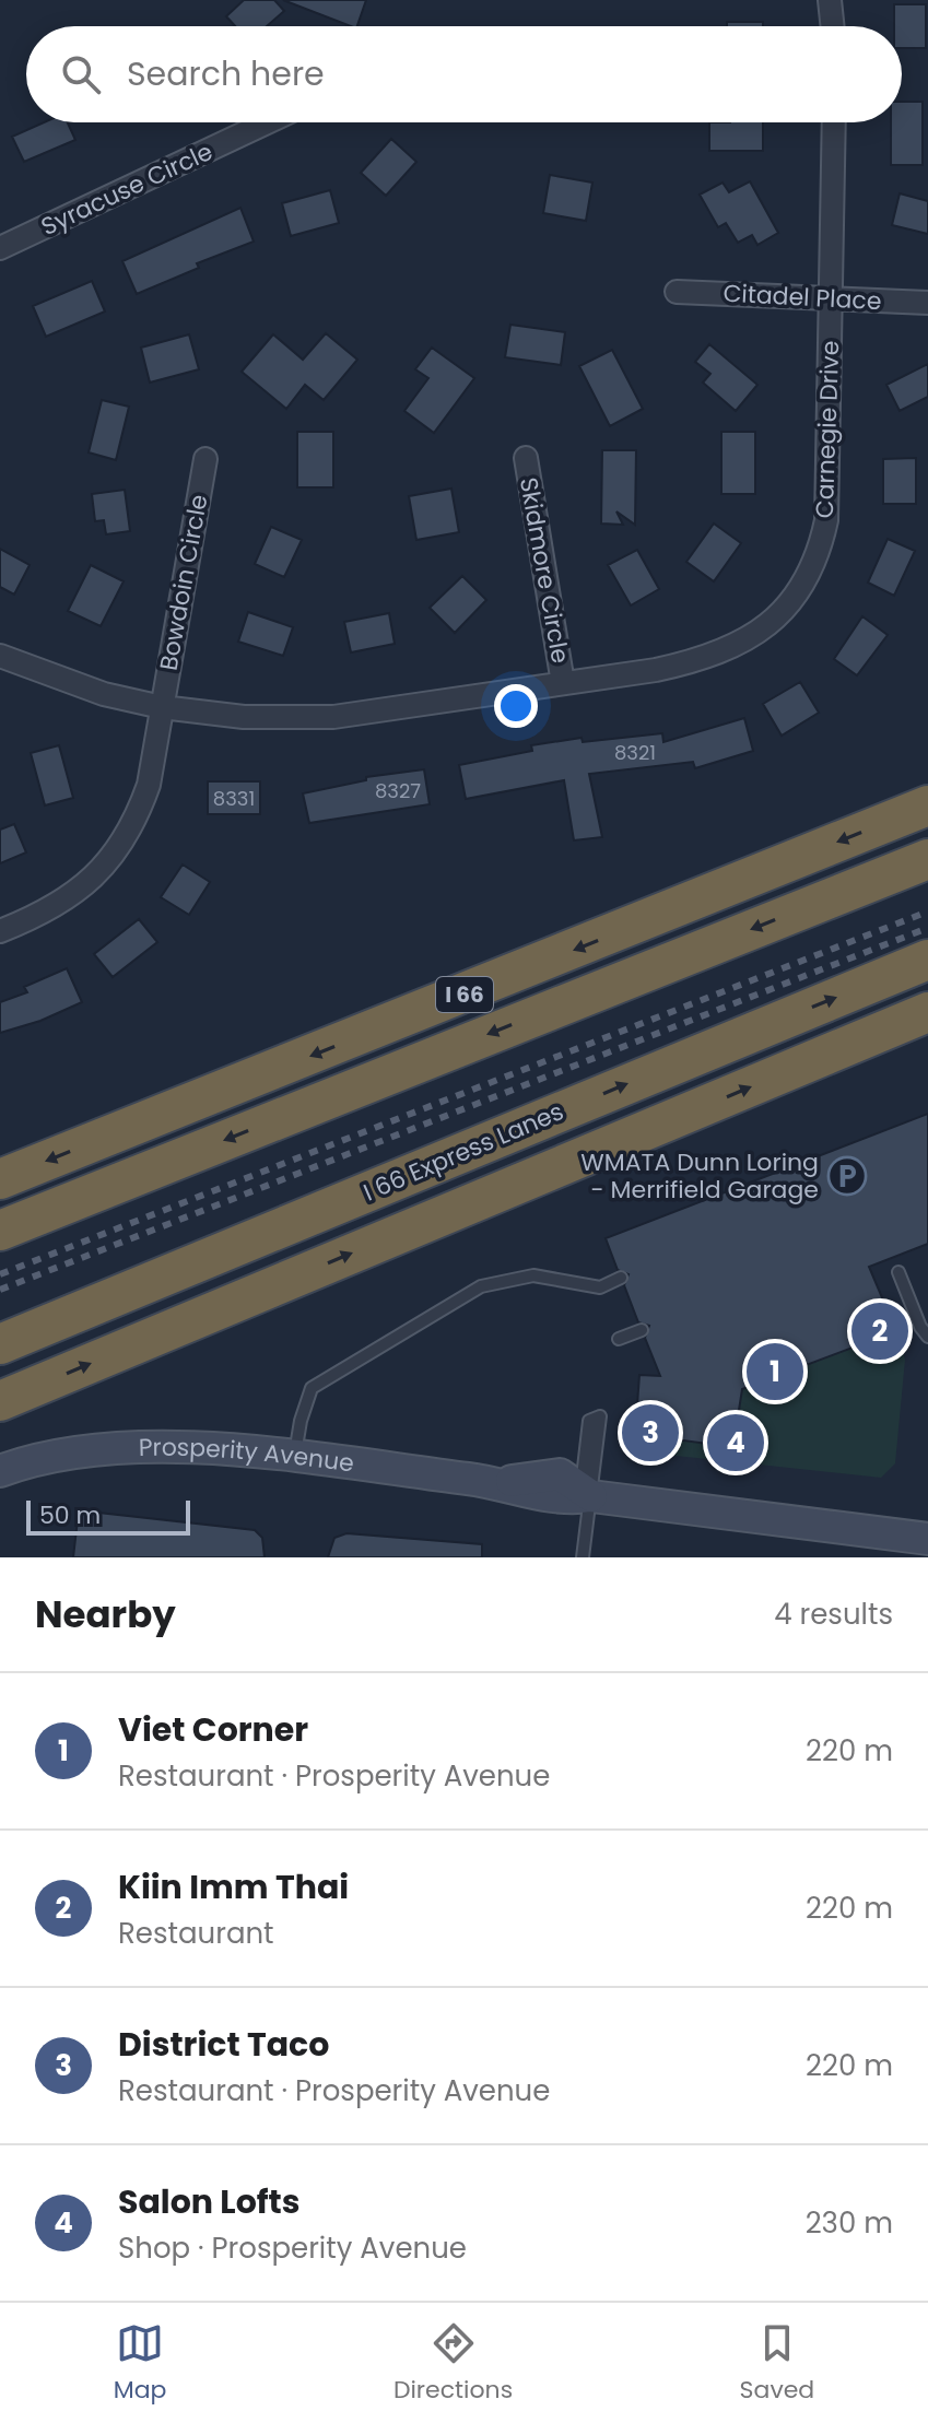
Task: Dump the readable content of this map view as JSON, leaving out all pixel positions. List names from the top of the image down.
{
  "streets": {
    "highway": ["I 66", "I 66 Express Lanes"],
    "main road": ["Prosperity Avenue"],
    "street": [
      "Syracuse Circle",
      "Citadel Place",
      "Carnegie Drive",
      "Skidmore Circle",
      "Bowdoin Circle"
    ]
  },
  "crossings": [
    ["Citadel Place", "Carnegie Drive"],
    ["Carnegie Drive", "Skidmore Circle"],
    ["Carnegie Drive", "Bowdoin Circle"]
  ],
  "places": {
    "parking": ["WMATA Dunn Loring - Merrifield Garage"]
  },
  "house_numbers": ["8321", "8327", "8331"],
  "scale_bar": "50 m",
  "page": {
    "search": "Search here",
    "pins": [
      "2",
      "1",
      "3",
      "4"
    ],
    "scale": "50 m",
    "heading": ["Nearby", "4 results"],
    "list": [
      {
        "mark": "1",
        "name": "Viet Corner",
        "note": "Restaurant · Prosperity Avenue",
        "value": "220 m"
      },
      {
        "mark": "2",
        "name": "Kiin Imm Thai",
        "note": "Restaurant",
        "value": "220 m"
      },
      {
        "mark": "3",
        "name": "District Taco",
        "note": "Restaurant · Prosperity Avenue",
        "value": "220 m"
      },
      {
        "mark": "4",
        "name": "Salon Lofts",
        "note": "Shop · Prosperity Avenue",
        "value": "230 m"
      }
    ],
    "nav": ["Map", "Directions", "Saved"]
  }
}
